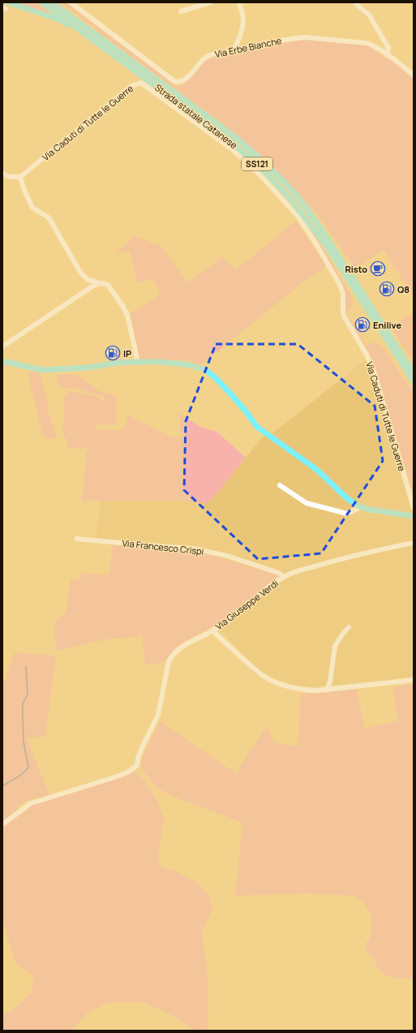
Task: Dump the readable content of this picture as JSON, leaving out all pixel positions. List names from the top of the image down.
{
  "streets": {
    "main road": ["Strada statale Catanese", "SS121"],
    "street": [
      "Via Erbe Bianche",
      "Via Caduti di Tutte le Guerre",
      "Via Francesco Crispi",
      "Via Giuseppe Verdi"
    ]
  },
  "crossings": [
    ["Via Francesco Crispi", "Via Giuseppe Verdi"]
  ],
  "places": {
    "cafe": ["Risto"],
    "fuel station": ["Q8", "Enilive", "IP"]
  }
}
